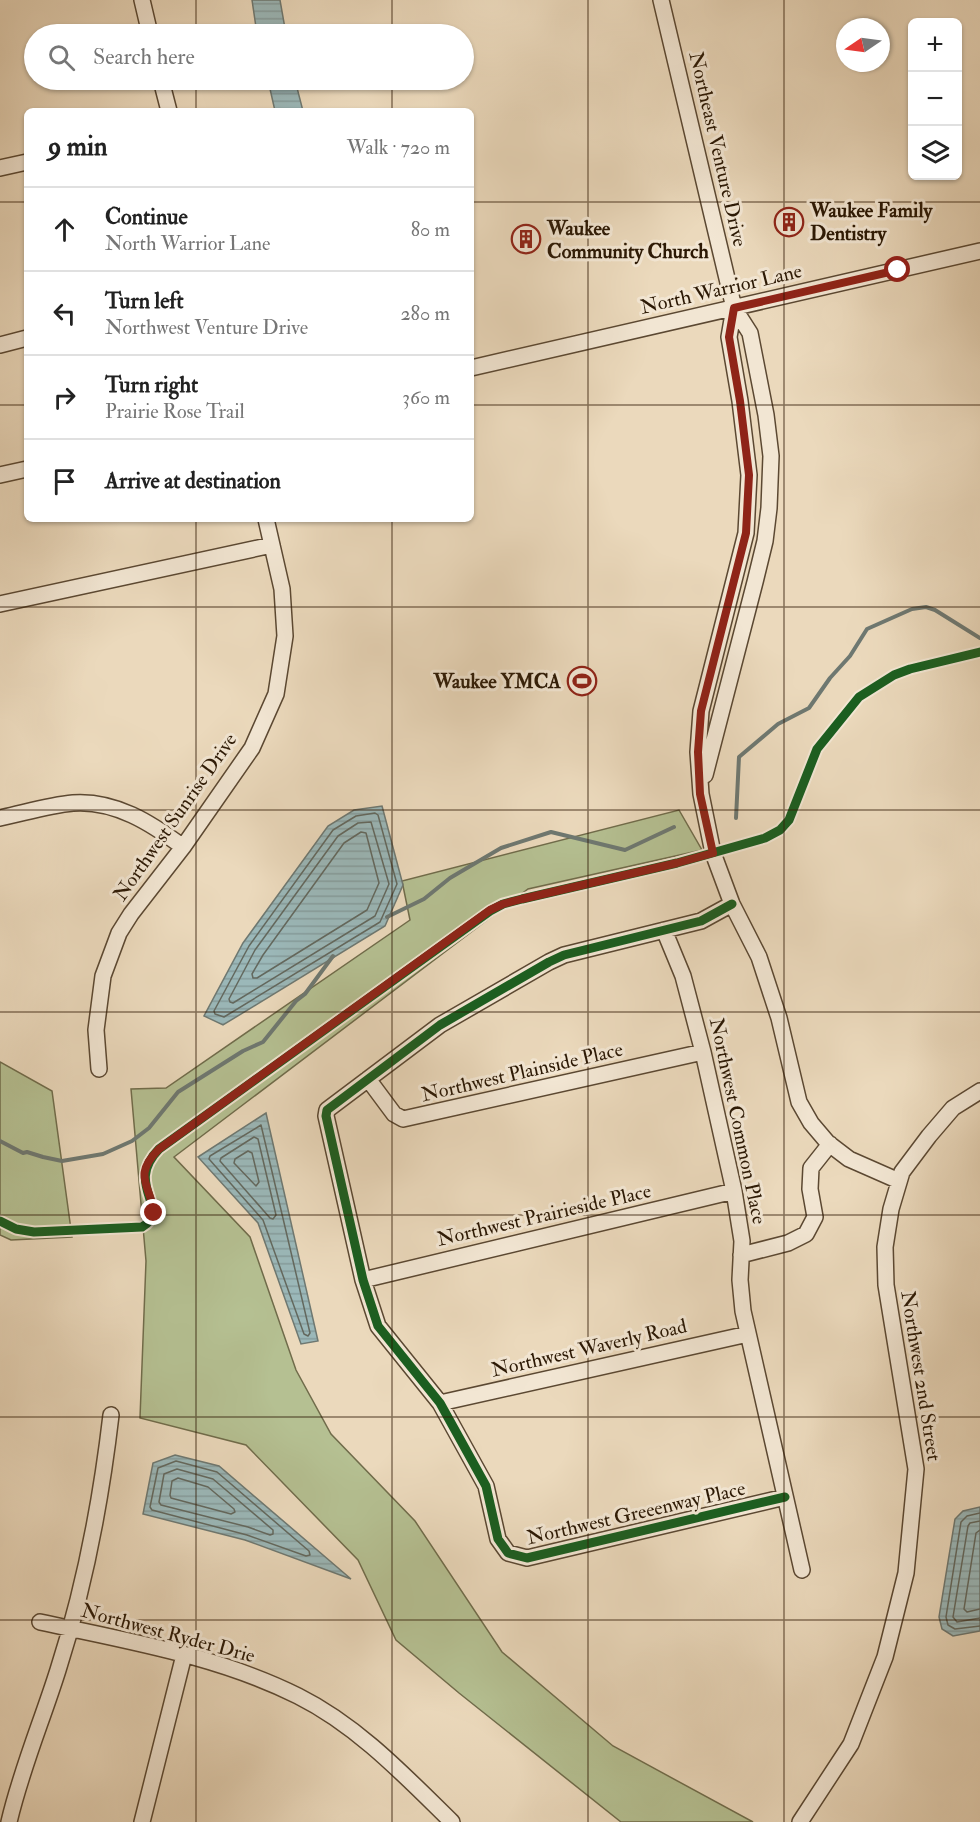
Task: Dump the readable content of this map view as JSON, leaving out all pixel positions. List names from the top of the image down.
{
  "streets": {
    "street": [
      "Northeast Venture Drive",
      "North Warrior Lane",
      "Northwest Sunrise Drive",
      "Northwest Plainside Place",
      "Northwest Common Place",
      "Northwest Prairieside Place",
      "Northwest Waverly Road",
      "Northwest 2nd Street",
      "Northwest Greeenway Place",
      "Northwest Ryder Drie"
    ]
  },
  "crossings": [
    ["Northeast Venture Drive", "North Warrior Lane"],
    ["Northwest Plainside Place", "Northwest Common Place"],
    ["Northwest Plainside Place", "Northwest Greeenway Place"],
    ["Northwest Common Place", "Northwest Prairieside Place"],
    ["Northwest Common Place", "Northwest Waverly Road"],
    ["Northwest Common Place", "Northwest Greeenway Place"],
    ["Northwest Prairieside Place", "Northwest Greeenway Place"],
    ["Northwest Waverly Road", "Northwest Greeenway Place"]
  ],
  "places": {
    "building": ["Waukee Family Dentistry", "Waukee Community Church"],
    "sports": ["Waukee YMCA"]
  },
  "north": "left",
  "page": {
    "map_buttons": ["+", "−"],
    "search": "Search here",
    "heading": ["9 min", "Walk · 720 m"],
    "list": [
      ["Continue", "North Warrior Lane", "80 m"],
      ["Turn left", "Northwest Venture Drive", "280 m"],
      ["Turn right", "Prairie Rose Trail", "360 m"],
      "Arrive at destination"
    ]
  }
}
